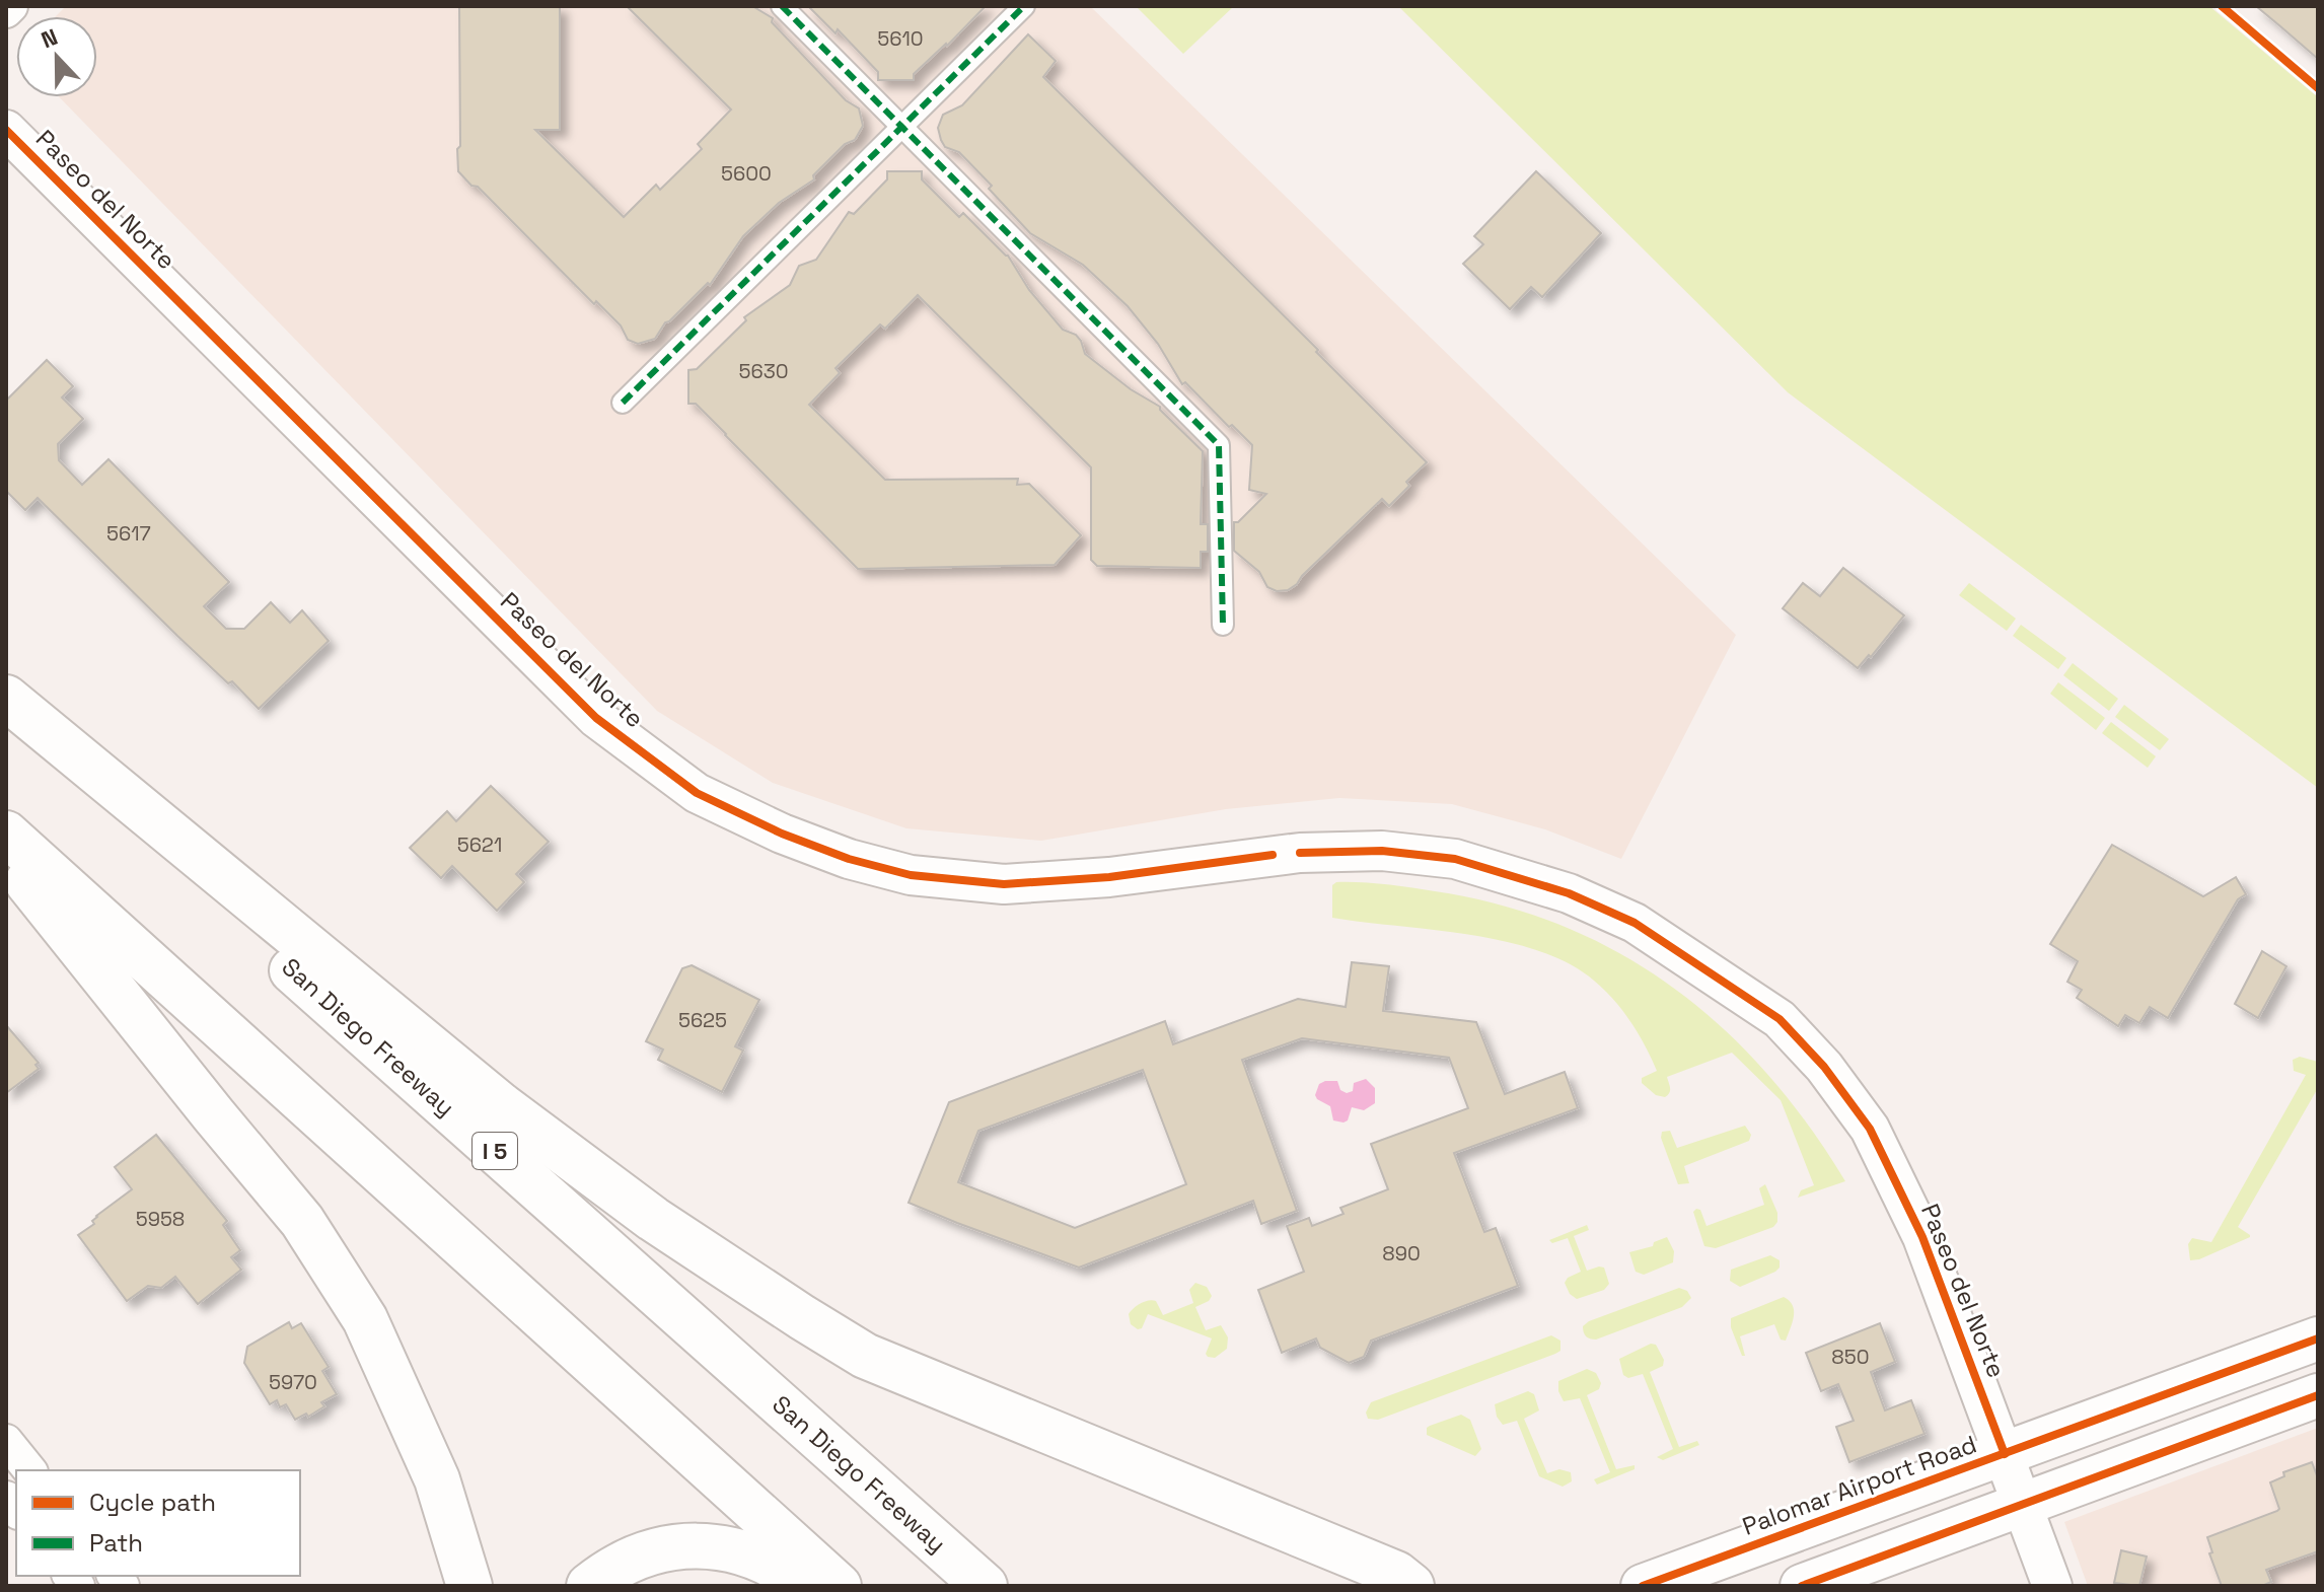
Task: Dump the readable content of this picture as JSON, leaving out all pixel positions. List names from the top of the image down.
{
  "streets": {
    "highway": ["San Diego Freeway", "I 5"],
    "main road": ["Paseo del Norte", "Palomar Airport Road"]
  },
  "crossings": [
    ["Paseo del Norte", "Palomar Airport Road"]
  ],
  "house_numbers": [
    "5610",
    "5600",
    "5630",
    "5617",
    "5621",
    "5625",
    "5958",
    "890",
    "850",
    "5970"
  ],
  "legend": ["Cycle path", "Path"],
  "north": "top"
}
